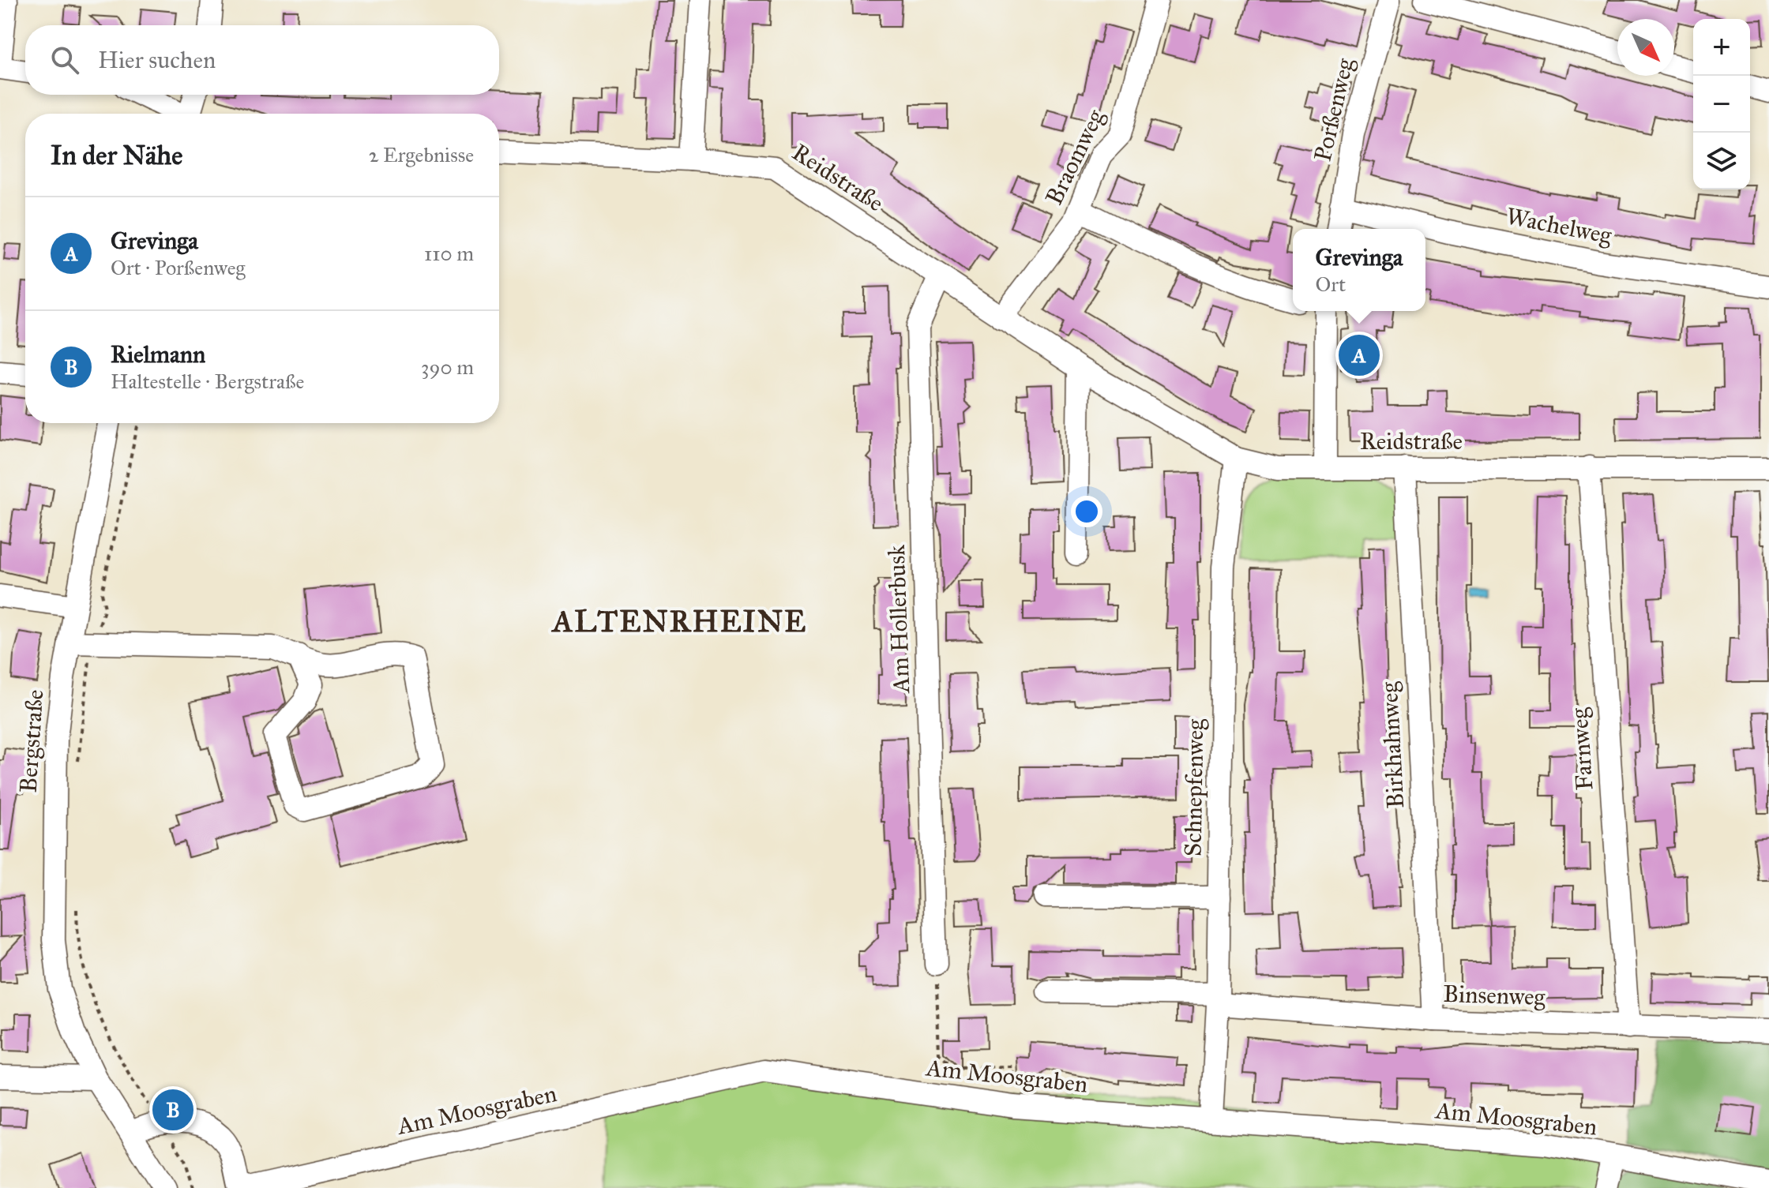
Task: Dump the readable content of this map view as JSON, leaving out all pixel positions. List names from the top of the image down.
{
  "streets": {
    "street": [
      "Porßenweg",
      "Braomweg",
      "Reidstraße",
      "Wachelweg",
      "Am Hollerbusk",
      "Bergstraße",
      "Birkhahnweg",
      "Farnweg",
      "Schnepfenweg",
      "Binsenweg",
      "Am Moosgraben"
    ]
  },
  "crossings": [
    ["Porßenweg", "Wachelweg"],
    ["Braomweg", "Reidstraße"],
    ["Reidstraße", "Am Hollerbusk"],
    ["Reidstraße", "Birkhahnweg"],
    ["Reidstraße", "Farnweg"],
    ["Reidstraße", "Schnepfenweg"],
    ["Birkhahnweg", "Binsenweg"],
    ["Farnweg", "Binsenweg"],
    ["Schnepfenweg", "Binsenweg"],
    ["Schnepfenweg", "Am Moosgraben"]
  ],
  "districts": ["ALTENRHEINE"],
  "north": "bottom right",
  "page": {
    "map_buttons": ["+", "−"],
    "search": "Hier suchen",
    "heading": ["In der Nähe", "2 Ergebnisse"],
    "list": [
      {
        "mark": "A",
        "name": "Grevinga",
        "note": "Ort · Porßenweg",
        "value": "110 m"
      },
      {
        "mark": "B",
        "name": "Rielmann",
        "note": "Haltestelle · Bergstraße",
        "value": "390 m"
      }
    ],
    "popup": ["Grevinga", "Ort"],
    "pins": ["A", "B"]
  }
}
